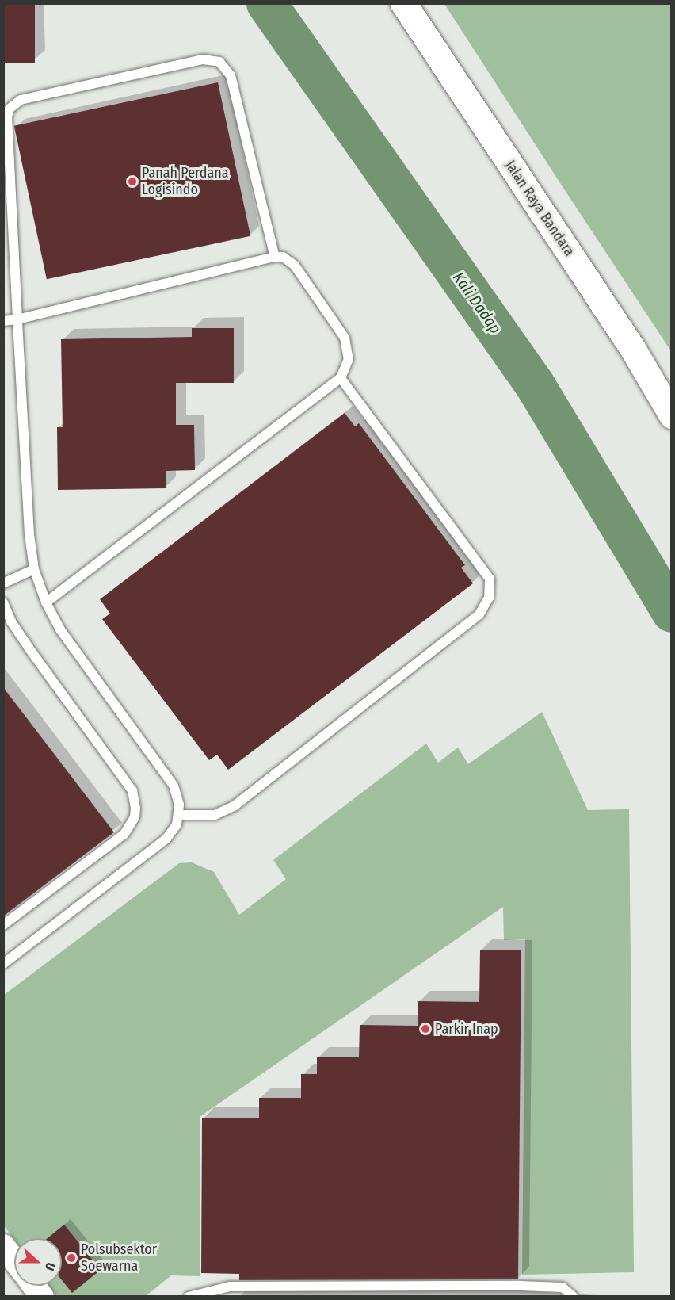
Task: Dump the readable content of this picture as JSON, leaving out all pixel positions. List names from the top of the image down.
{
  "streets": {
    "main road": ["Jalan Raya Bandara"]
  },
  "water": ["Kali Dadap"],
  "places": ["Panah Perdana Logisindo", "Parkir Inap", "Polsubsektor Soewarna"],
  "north": "right"
}
